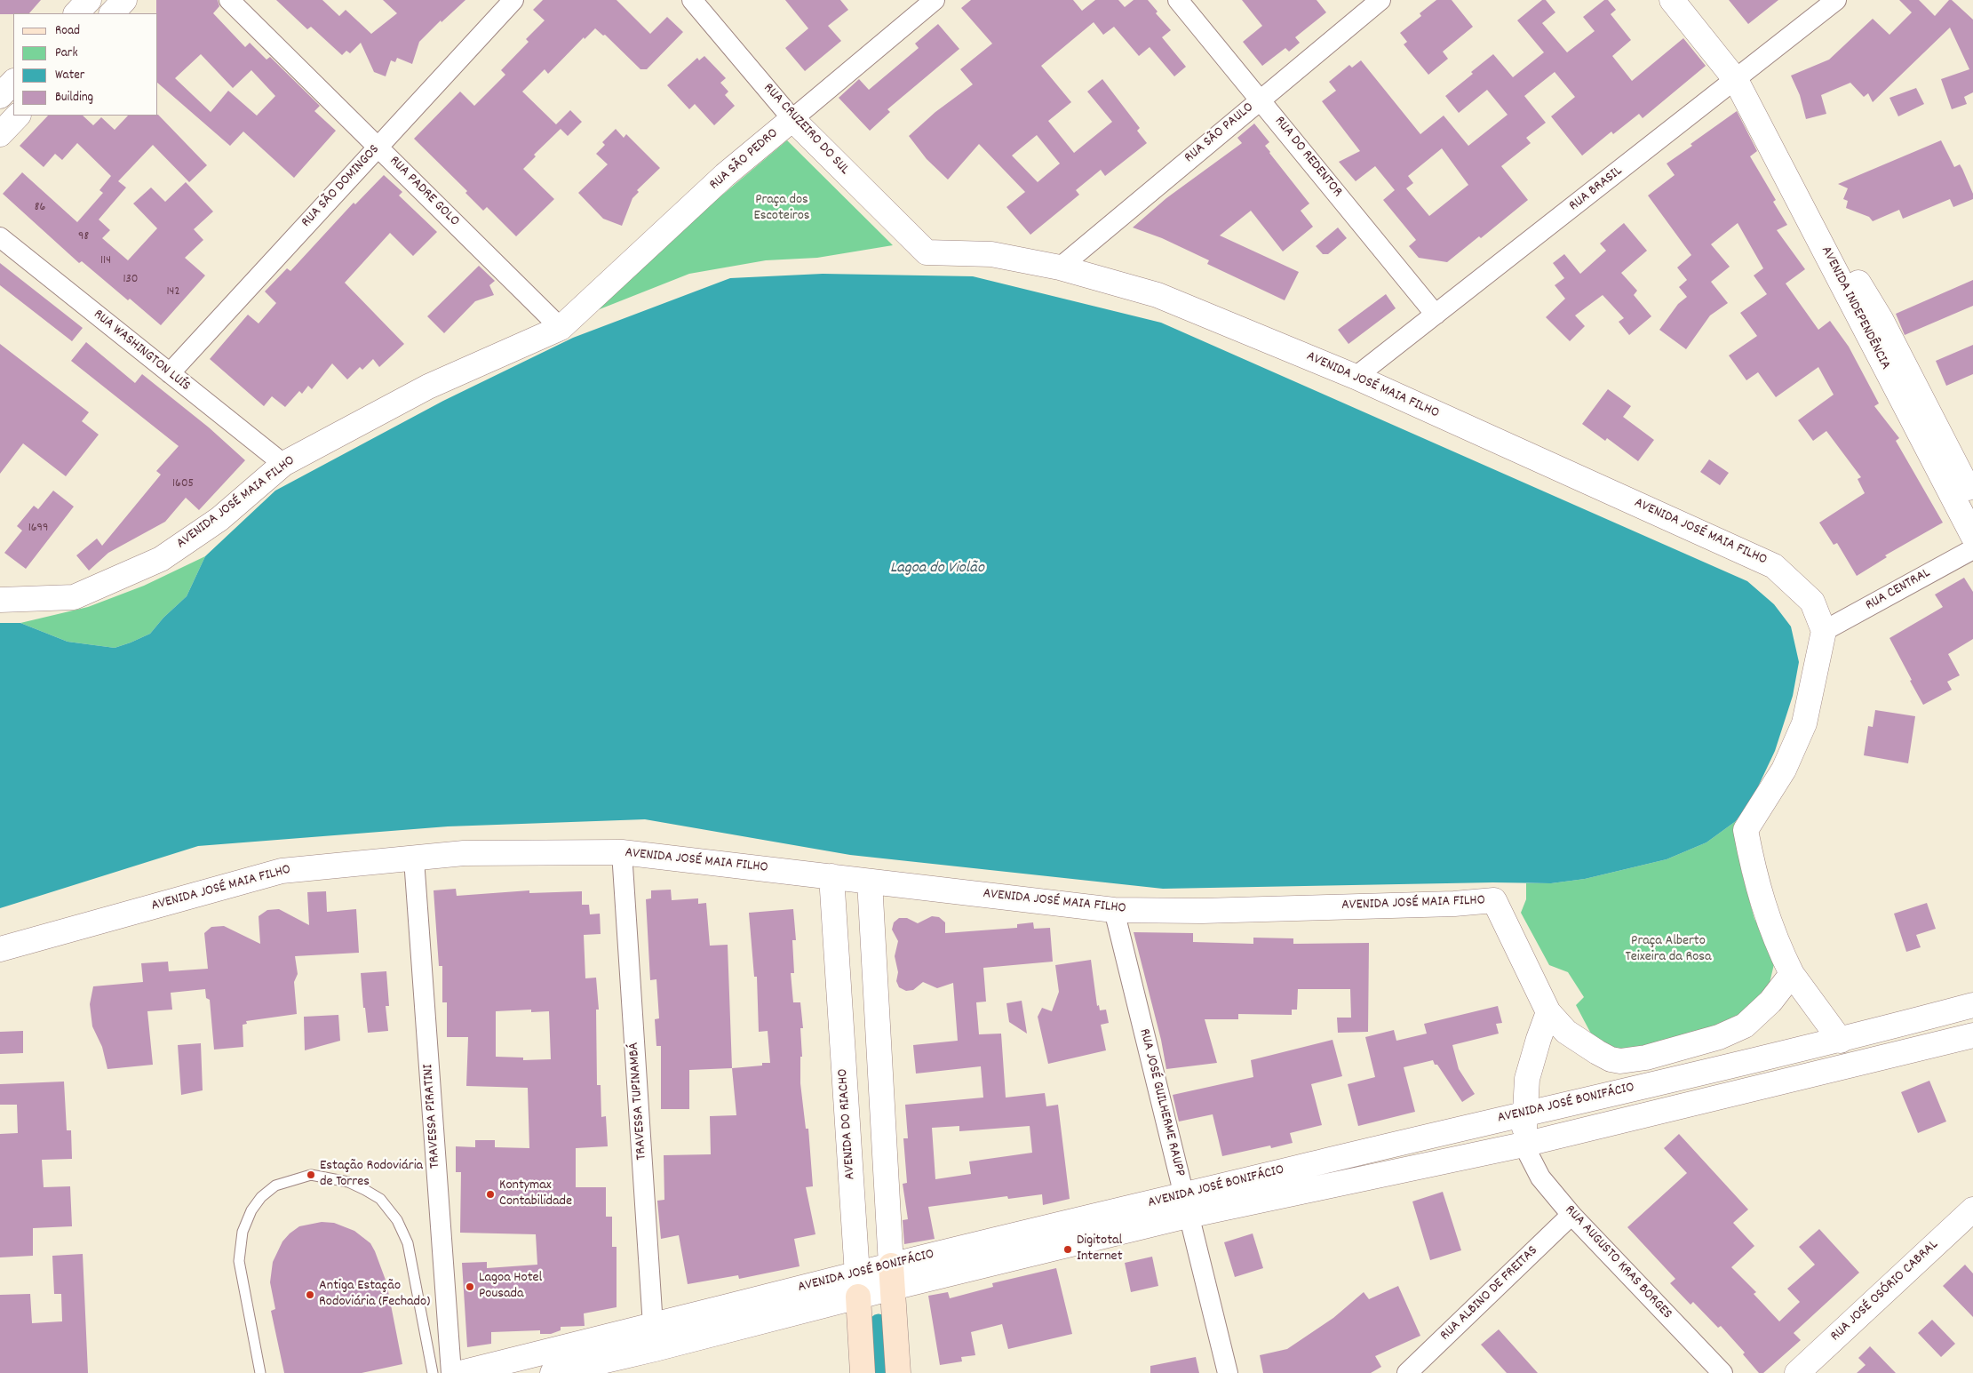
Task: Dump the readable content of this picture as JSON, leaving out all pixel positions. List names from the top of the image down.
{
  "streets": {
    "main road": ["AVENIDA DO RIACHO"],
    "street": [
      "RUA CRUZEIRO DO SUL",
      "RUA SÃO PAULO",
      "RUA DO REDENTOR",
      "RUA SÃO PEDRO",
      "RUA SÃO DOMINGOS",
      "RUA BRASIL",
      "RUA PADRE GOLO",
      "AVENIDA INDEPENDÊNCIA",
      "RUA WASHINGTON LUÍS",
      "AVENIDA JOSÉ MAIA FILHO",
      "RUA CENTRAL",
      "TRAVESSA TUPINAMBÁ",
      "RUA JOSÉ GUILHERME RAUPP",
      "AVENIDA JOSÉ BONIFÁCIO",
      "TRAVESSA PIRATINI",
      "RUA AUGUSTO KRAS BORGES",
      "RUA JOSÉ OSÓRIO CABRAL",
      "RUA ALBINO DE FREITAS"
    ]
  },
  "crossings": [
    ["RUA CRUZEIRO DO SUL", "RUA SÃO PEDRO"],
    ["RUA CRUZEIRO DO SUL", "AVENIDA JOSÉ MAIA FILHO"],
    ["RUA SÃO PAULO", "RUA DO REDENTOR"],
    ["RUA SÃO PAULO", "AVENIDA JOSÉ MAIA FILHO"],
    ["RUA DO REDENTOR", "RUA BRASIL"],
    ["RUA SÃO PEDRO", "RUA PADRE GOLO"],
    ["RUA SÃO PEDRO", "AVENIDA JOSÉ MAIA FILHO"],
    ["RUA SÃO DOMINGOS", "RUA PADRE GOLO"],
    ["RUA SÃO DOMINGOS", "RUA WASHINGTON LUÍS"],
    ["RUA BRASIL", "AVENIDA INDEPENDÊNCIA"],
    ["RUA BRASIL", "AVENIDA JOSÉ MAIA FILHO"],
    ["RUA PADRE GOLO", "AVENIDA JOSÉ MAIA FILHO"],
    ["RUA WASHINGTON LUÍS", "AVENIDA JOSÉ MAIA FILHO"],
    ["AVENIDA JOSÉ MAIA FILHO", "RUA CENTRAL"],
    ["AVENIDA JOSÉ MAIA FILHO", "TRAVESSA TUPINAMBÁ"],
    ["AVENIDA JOSÉ MAIA FILHO", "RUA JOSÉ GUILHERME RAUPP"],
    ["AVENIDA JOSÉ MAIA FILHO", "TRAVESSA PIRATINI"],
    ["AVENIDA JOSÉ MAIA FILHO", "AVENIDA DO RIACHO"],
    ["TRAVESSA TUPINAMBÁ", "AVENIDA JOSÉ BONIFÁCIO"],
    ["RUA JOSÉ GUILHERME RAUPP", "AVENIDA JOSÉ BONIFÁCIO"],
    ["AVENIDA JOSÉ BONIFÁCIO", "AVENIDA DO RIACHO"],
    ["AVENIDA JOSÉ BONIFÁCIO", "RUA AUGUSTO KRAS BORGES"],
    ["RUA AUGUSTO KRAS BORGES", "RUA ALBINO DE FREITAS"]
  ],
  "water": ["Lagoa do Violão"],
  "parks": ["Praça dos Escoteiros", "Praça Alberto Teixeira da Rosa"],
  "places": [
    "Estação Rodoviária de Torres",
    "Kontymax Contabilidade",
    "Digitotal Internet",
    "Lagoa Hotel Pousada",
    "Antiga Estação Rodoviária (Fechado)"
  ],
  "house_numbers": [
    "86",
    "98",
    "114",
    "130",
    "142",
    "1605",
    "1699"
  ],
  "legend": [
    "Road",
    "Park",
    "Water",
    "Building"
  ]
}
